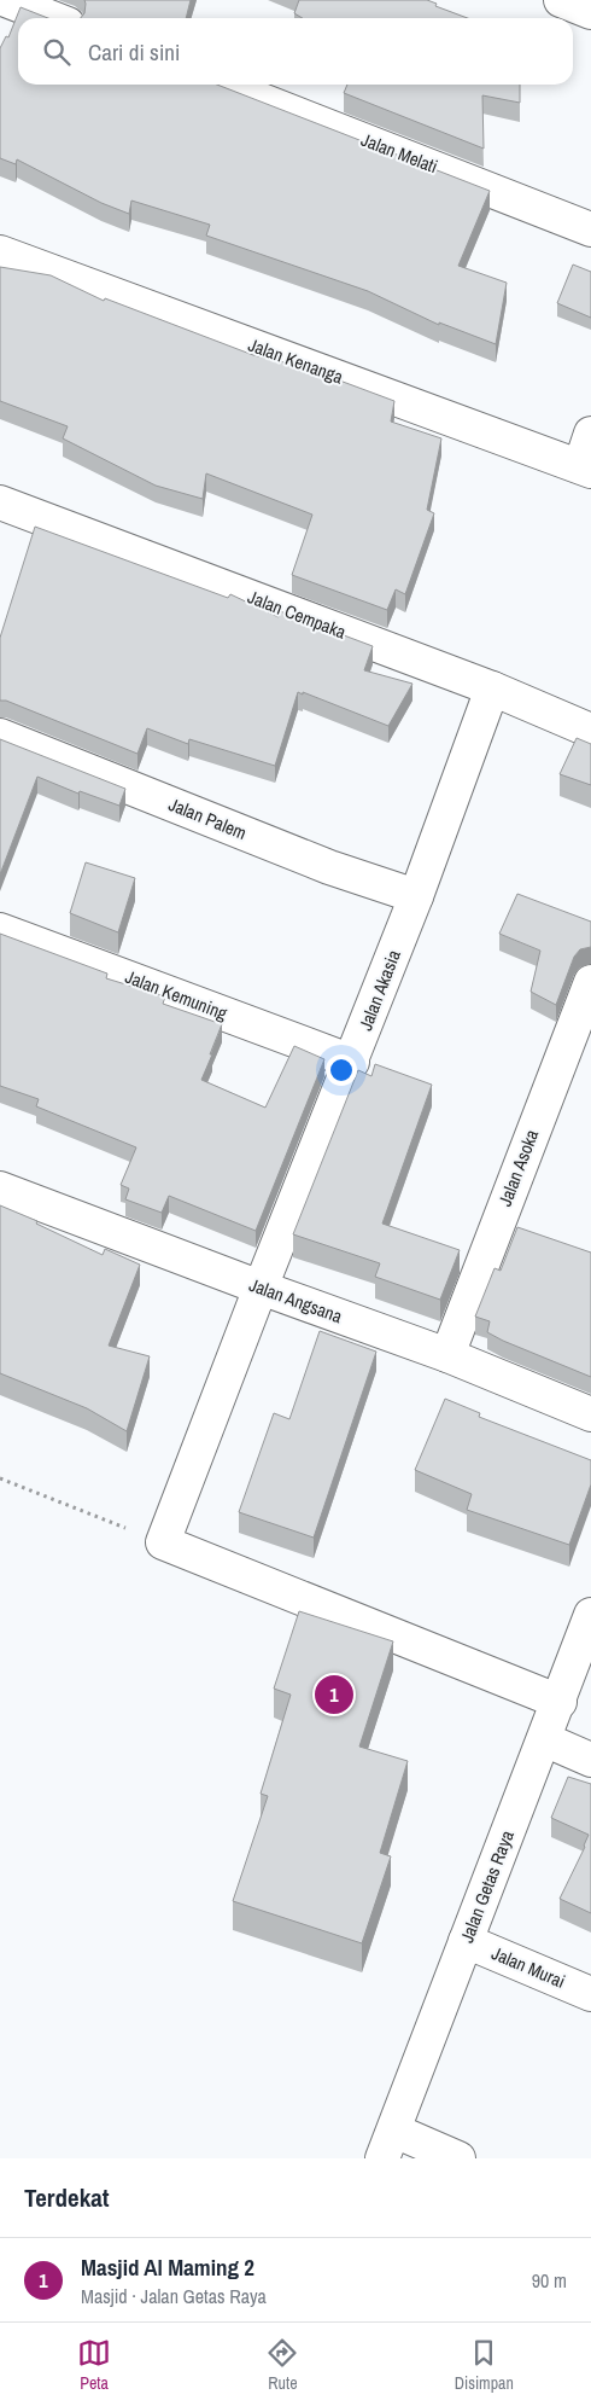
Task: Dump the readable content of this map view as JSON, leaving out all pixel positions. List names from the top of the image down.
{
  "streets": {
    "street": [
      "Jalan Melati",
      "Jalan Kenanga",
      "Jalan Cempaka",
      "Jalan Palem",
      "Jalan Akasia",
      "Jalan Kemuning",
      "Jalan Asoka",
      "Jalan Angsana",
      "Jalan Getas Raya",
      "Jalan Murai"
    ]
  },
  "crossings": [
    ["Jalan Cempaka", "Jalan Akasia"],
    ["Jalan Palem", "Jalan Akasia"],
    ["Jalan Akasia", "Jalan Kemuning"],
    ["Jalan Akasia", "Jalan Angsana"],
    ["Jalan Asoka", "Jalan Angsana"],
    ["Jalan Getas Raya", "Jalan Murai"]
  ],
  "page": {
    "search": "Cari di sini",
    "pins": "1",
    "heading": "Terdekat",
    "list": [
      {
        "mark": "1",
        "name": "Masjid Al Maming 2",
        "note": "Masjid · Jalan Getas Raya",
        "value": "90 m"
      }
    ],
    "nav": ["Peta", "Rute", "Disimpan"]
  }
}
